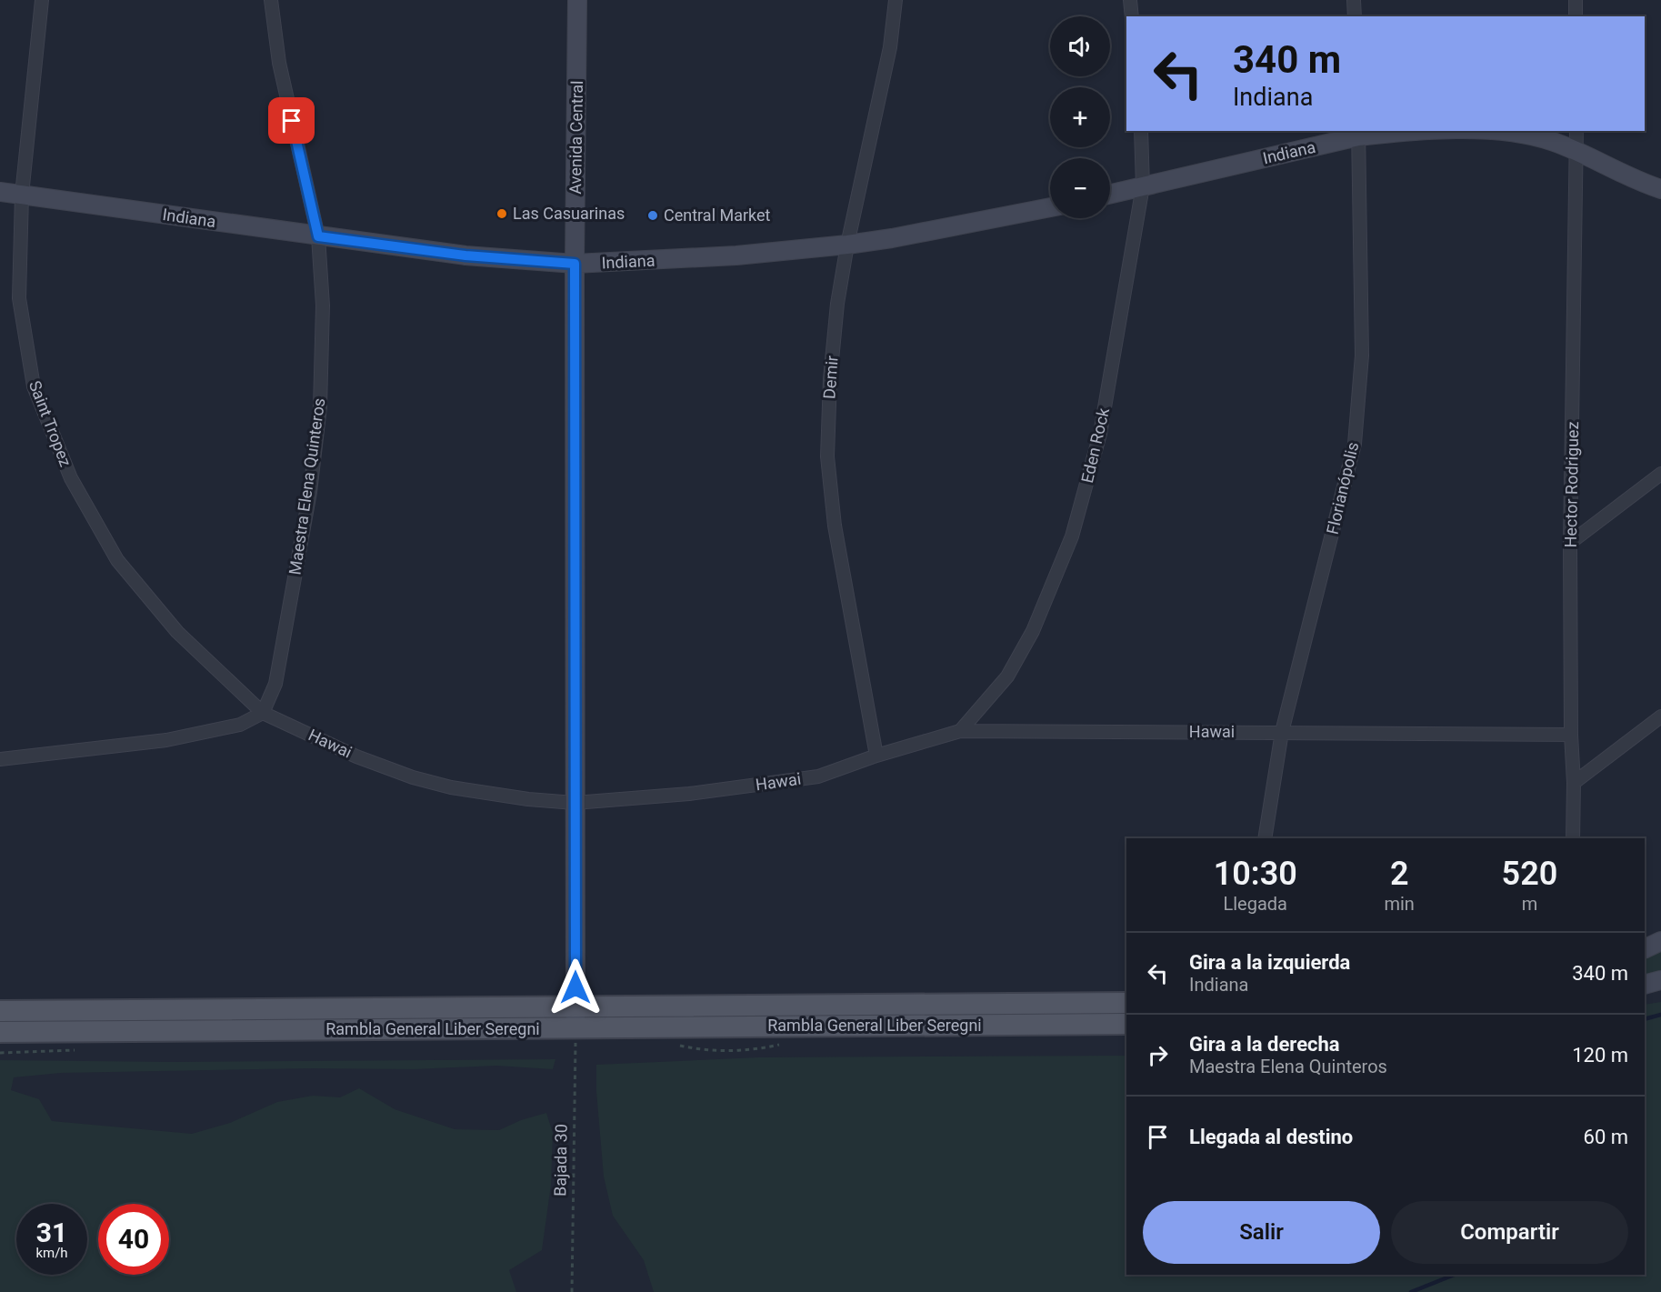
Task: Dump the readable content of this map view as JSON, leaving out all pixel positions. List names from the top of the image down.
{
  "streets": {
    "main road": ["Rambla General Liber Seregni"],
    "street": [
      "Avenida Central",
      "Indiana",
      "Demir",
      "Saint Tropez",
      "Eden Rock",
      "Hector Rodriguez",
      "Maestra Elena Quinteros",
      "Florianópolis",
      "Hawai"
    ],
    "path": ["Bajada 30"]
  },
  "crossings": [
    ["Avenida Central", "Indiana"],
    ["Avenida Central", "Hawai"],
    ["Avenida Central", "Rambla General Liber Seregni"],
    ["Avenida Central", "Bajada 30"],
    ["Indiana", "Demir"],
    ["Indiana", "Saint Tropez"],
    ["Indiana", "Eden Rock"],
    ["Indiana", "Hector Rodriguez"],
    ["Indiana", "Maestra Elena Quinteros"],
    ["Indiana", "Florianópolis"],
    ["Demir", "Hawai"],
    ["Saint Tropez", "Maestra Elena Quinteros"],
    ["Saint Tropez", "Hawai"],
    ["Eden Rock", "Hawai"],
    ["Hector Rodriguez", "Hawai"],
    ["Maestra Elena Quinteros", "Hawai"],
    ["Florianópolis", "Hawai"],
    ["Rambla General Liber Seregni", "Bajada 30"]
  ],
  "places": ["Las Casuarinas", "Central Market"],
  "page": {
    "map_buttons": ["+", "−"],
    "turn": ["340 m", "Indiana"],
    "eta": [
      "10:30",
      "Llegada",
      "2",
      "min",
      "520",
      "m"
    ],
    "list": [
      {
        "name": "Gira a la izquierda",
        "note": "Indiana",
        "value": "340 m"
      },
      {
        "name": "Gira a la derecha",
        "note": "Maestra Elena Quinteros",
        "value": "120 m"
      },
      {
        "name": "Llegada al destino",
        "value": "60 m"
      }
    ],
    "buttons": ["Salir", "Compartir"],
    "speed": "31 km/h",
    "limit": "40"
  }
}
